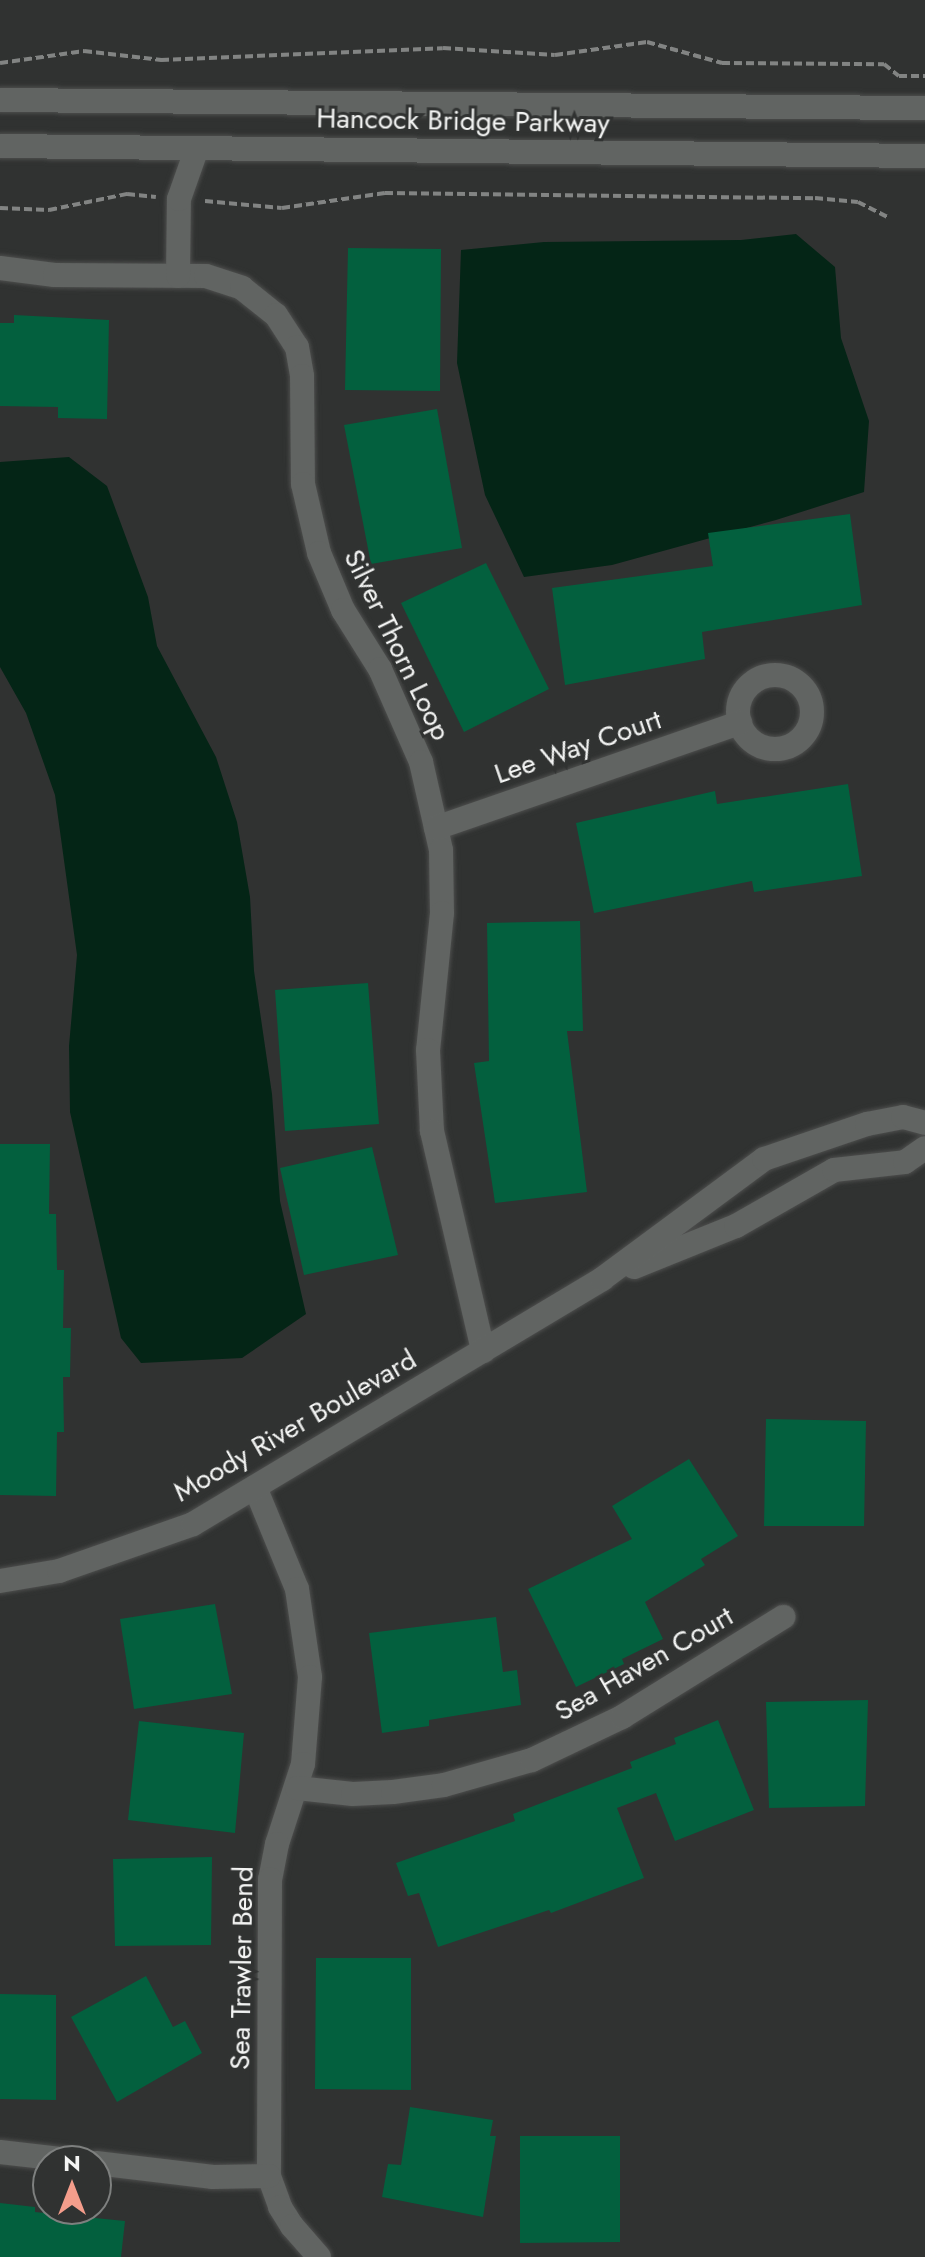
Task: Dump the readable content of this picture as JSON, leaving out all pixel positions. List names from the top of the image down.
{
  "streets": {
    "street": [
      "Hancock Bridge Parkway",
      "Silver Thorn Loop",
      "Lee Way Court",
      "Moody River Boulevard",
      "Sea Haven Court",
      "Sea Trawler Bend"
    ]
  },
  "crossings": [
    ["Silver Thorn Loop", "Lee Way Court"],
    ["Silver Thorn Loop", "Moody River Boulevard"],
    ["Moody River Boulevard", "Sea Trawler Bend"],
    ["Sea Haven Court", "Sea Trawler Bend"]
  ],
  "north": "top"
}
